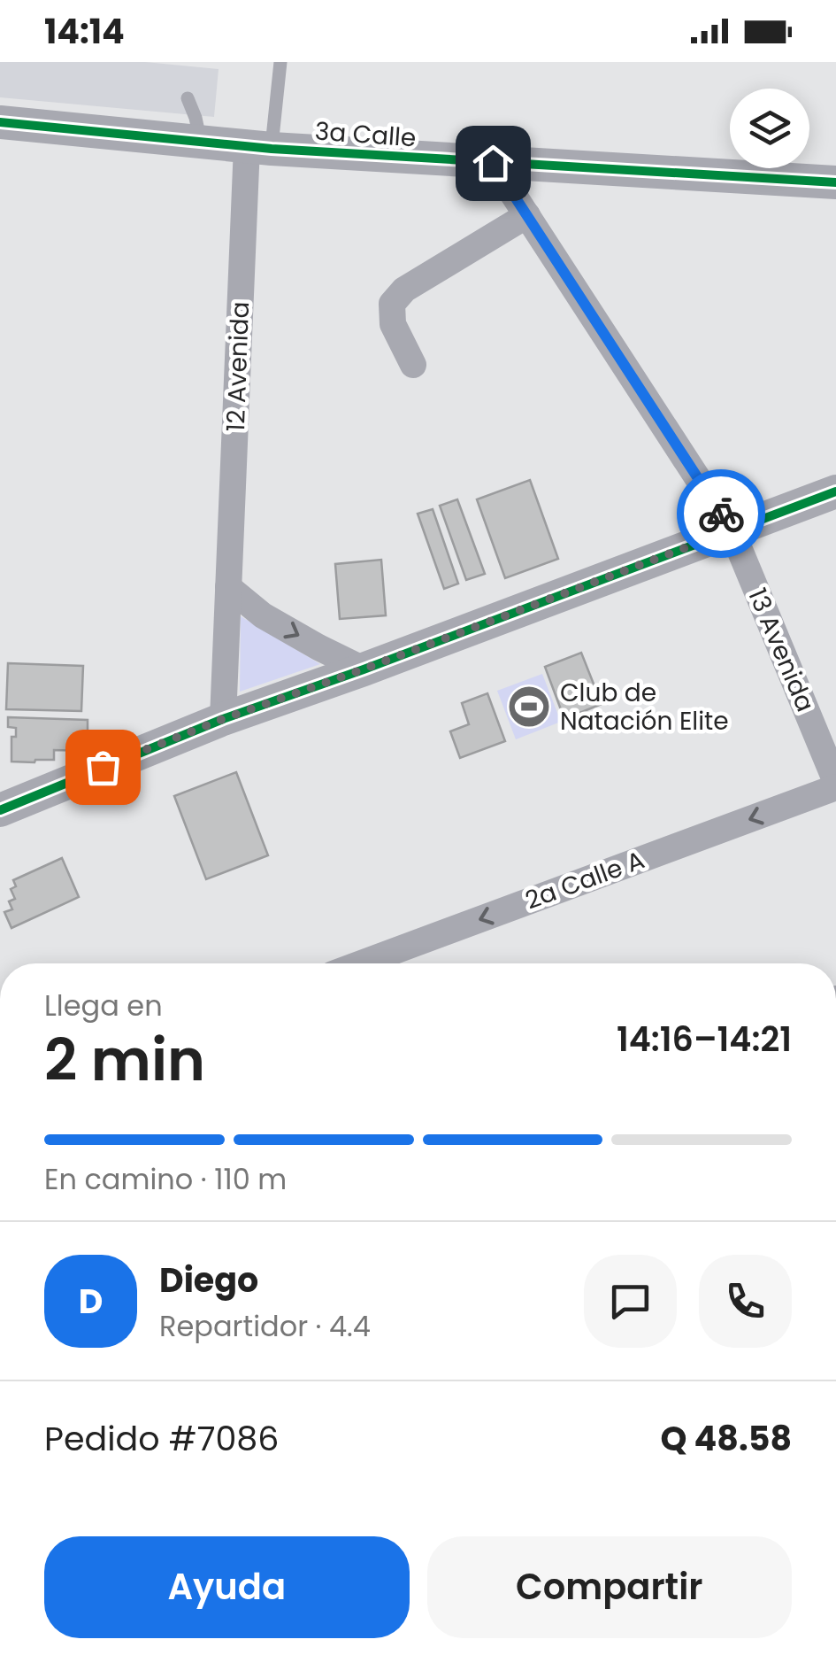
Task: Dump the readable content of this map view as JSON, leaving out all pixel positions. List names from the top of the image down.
{
  "streets": {
    "street": [
      "3a Calle",
      "12 Avenida",
      "13 Avenida",
      "2a Calle A"
    ]
  },
  "crossings": [
    ["3a Calle", "12 Avenida"],
    ["3a Calle", "13 Avenida"],
    ["13 Avenida", "2a Calle A"]
  ],
  "one_way": ["2a Calle A"],
  "places": {
    "sports": ["Club de Natación Elite"]
  },
  "page": {
    "status": "14:14",
    "heading": ["2 min", "Llega en", "14:16–14:21"],
    "panel": [
      "Diego",
      "Repartidor · 4.4",
      "Pedido #7086",
      "Q 48.58"
    ],
    "bar": "En camino · 110 m",
    "round": "D",
    "buttons": ["Ayuda", "Compartir"]
  }
}
